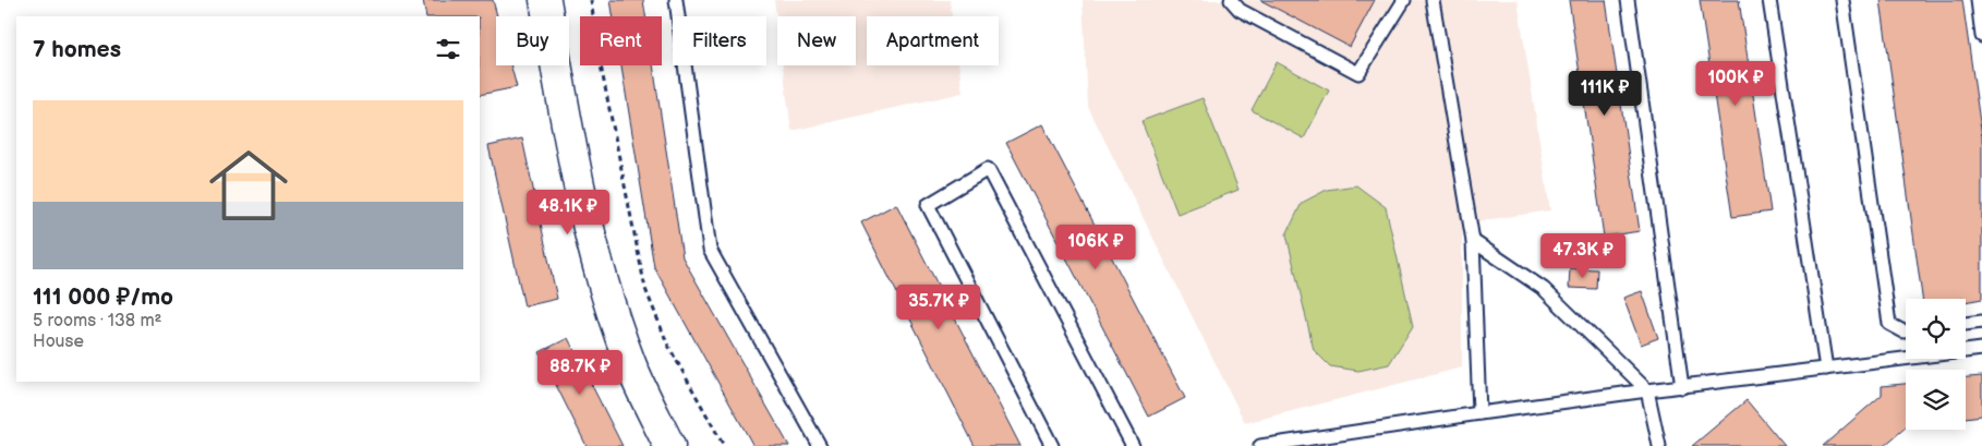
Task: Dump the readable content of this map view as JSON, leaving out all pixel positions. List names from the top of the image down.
{
  "page": {
    "chip": [
      "Buy",
      "Rent",
      "Filters",
      "New",
      "Apartment"
    ],
    "heading": "7 homes",
    "price": [
      "100K ₽",
      "111K ₽",
      "48.1K ₽",
      "106K ₽",
      "47.3K ₽",
      "35.7K ₽",
      "88.7K ₽"
    ],
    "list": [
      {
        "name": "111 000 ₽/mo",
        "note": "5 rooms · 138 m² · House"
      }
    ]
  }
}
